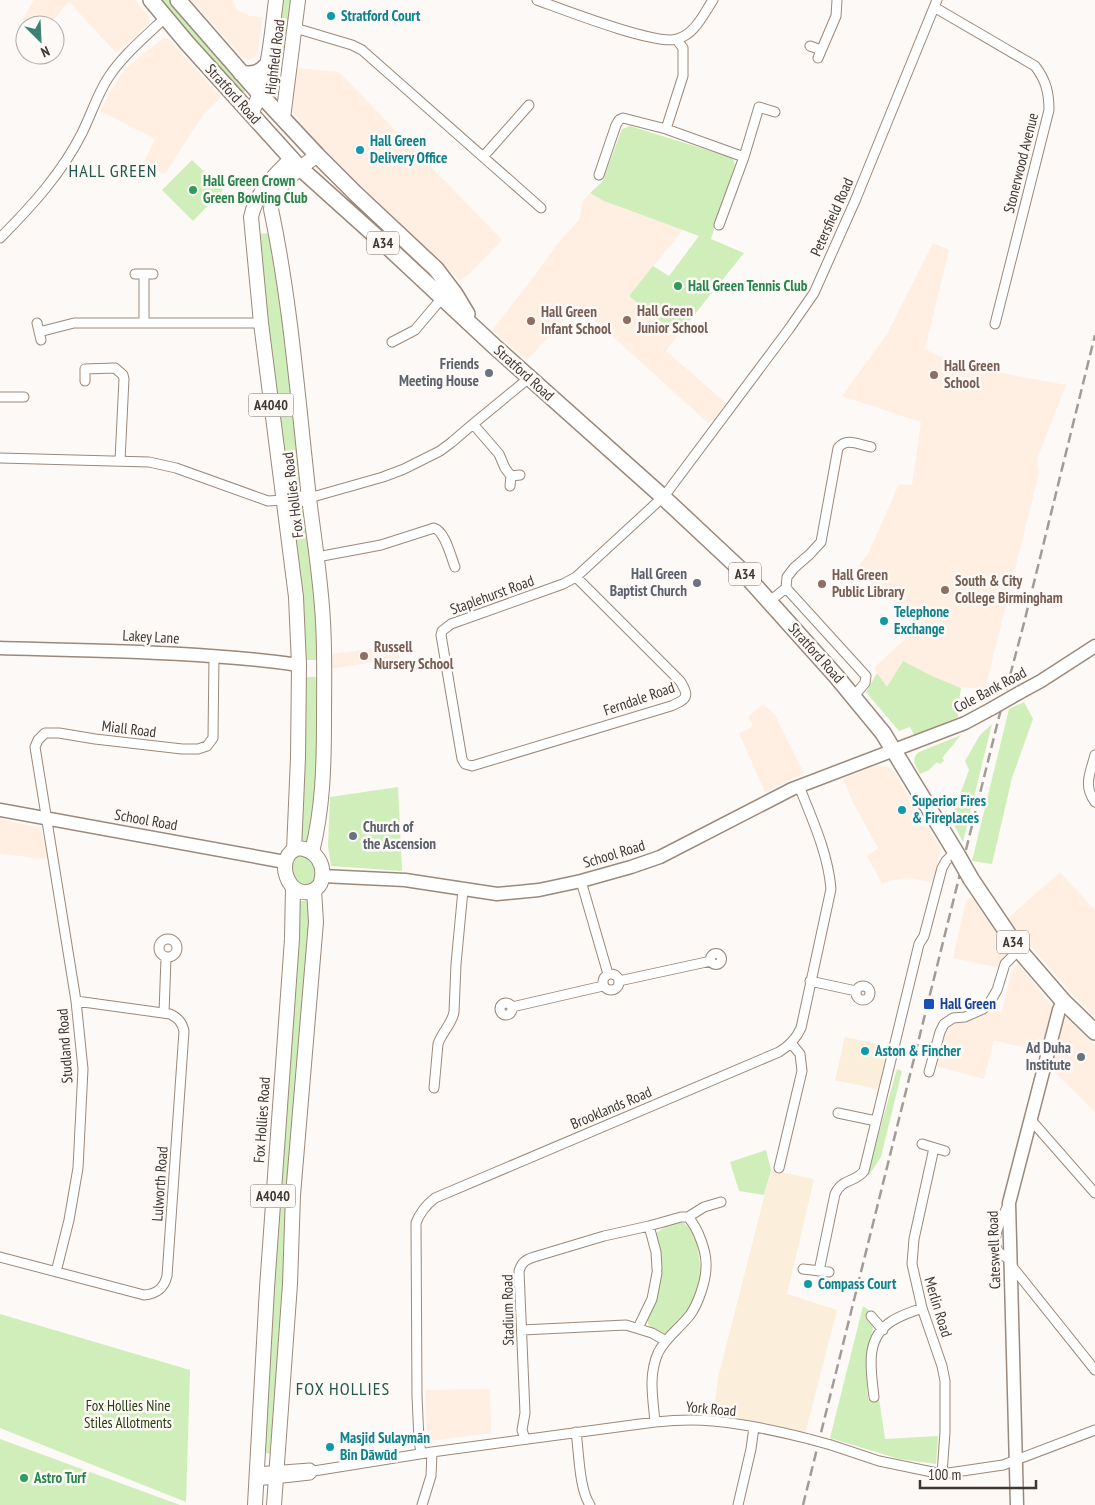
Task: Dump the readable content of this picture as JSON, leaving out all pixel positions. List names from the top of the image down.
{
  "streets": {
    "highway": ["Stratford Road", "A34"],
    "main road": ["Highfield Road", "A4040", "Fox Hollies Road"],
    "street": [
      "Stonerwood Avenue",
      "Petersfield Road",
      "Staplehurst Road",
      "Lakey Lane",
      "Cole Bank Road",
      "Ferndale Road",
      "Miall Road",
      "School Road",
      "Studland Road",
      "Brooklands Road",
      "Lulworth Road",
      "Cateswell Road",
      "Merlin Road",
      "Stadium Road",
      "York Road"
    ]
  },
  "crossings": [
    ["Highfield Road", "Stratford Road"],
    ["Stratford Road", "Petersfield Road"],
    ["Stratford Road", "Fox Hollies Road"],
    ["Stratford Road", "Staplehurst Road"],
    ["Stratford Road", "Cole Bank Road"],
    ["Stratford Road", "School Road"],
    ["Stratford Road", "Cateswell Road"],
    ["Stonerwood Avenue", "Petersfield Road"],
    ["Petersfield Road", "Staplehurst Road"],
    ["A4040", "Fox Hollies Road"],
    ["A4040", "School Road"],
    ["A4040", "York Road"],
    ["Fox Hollies Road", "Lakey Lane"],
    ["Fox Hollies Road", "School Road"],
    ["Fox Hollies Road", "York Road"],
    ["Staplehurst Road", "Ferndale Road"],
    ["Lakey Lane", "Miall Road"],
    ["Cole Bank Road", "School Road"],
    ["Miall Road", "School Road"],
    ["Miall Road", "Studland Road"],
    ["School Road", "Studland Road"],
    ["Studland Road", "Lulworth Road"],
    ["Brooklands Road", "York Road"],
    ["Cateswell Road", "York Road"],
    ["Merlin Road", "York Road"],
    ["Stadium Road", "York Road"]
  ],
  "districts": ["HALL GREEN", "FOX HOLLIES"],
  "parks": ["Fox Hollies Nine Stiles Allotments"],
  "places": {
    "other": [
      "Stratford Court",
      "Hall Green Delivery Office",
      "Hall Green Crown Green Bowling Club",
      "Hall Green Tennis Club",
      "Hall Green Junior School",
      "Hall Green Infant School",
      "Friends Meeting House",
      "Hall Green School",
      "Hall Green Baptist Church",
      "Hall Green Public Library",
      "South & City College Birmingham",
      "Telephone Exchange",
      "Russell Nursery School",
      "Superior Fires & Fireplaces",
      "Church of the Ascension",
      "Aston & Fincher",
      "Ad Duha Institute",
      "Compass Court",
      "Masjid Sulaymān Bin Dāwūd",
      "Astro Turf"
    ],
    "transit": ["Hall Green"]
  },
  "scale_bar": "100 m",
  "north": "bottom right"
}
